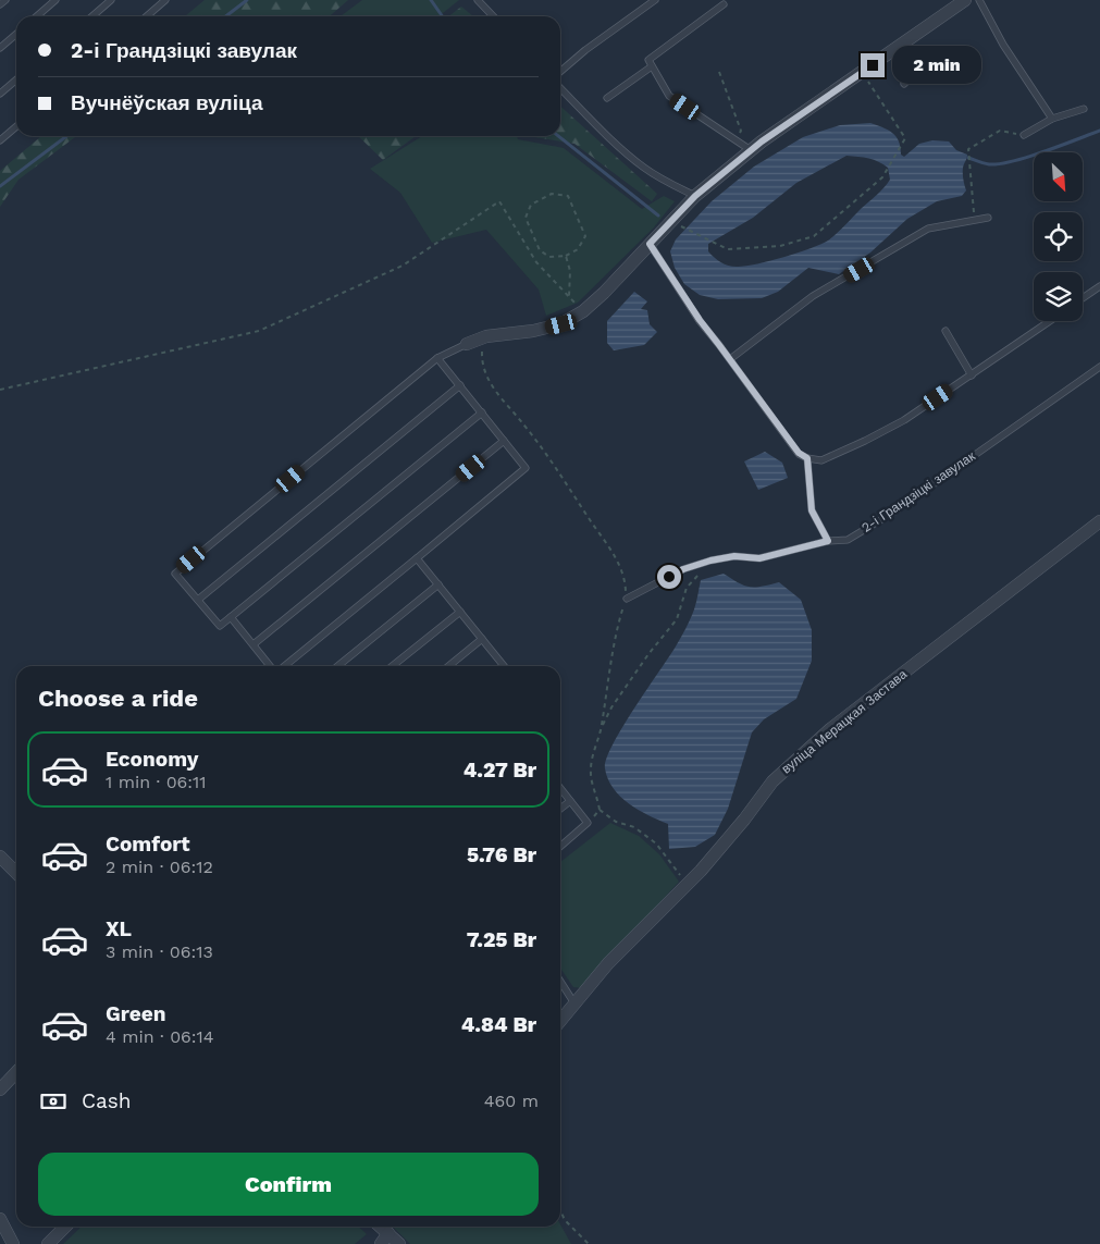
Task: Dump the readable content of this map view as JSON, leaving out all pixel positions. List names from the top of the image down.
{
  "streets": {
    "street": ["вуліца Мерацкая Застава"],
    "lane": ["2-і Грандзіцкі завулак"]
  },
  "north": "bottom right",
  "page": {
    "banner": ["2-і Грандзіцкі завулак", "Вучнёўская вуліца"],
    "bubble": "2 min",
    "heading": "Choose a ride",
    "list": [
      {
        "name": "Economy",
        "note": "1 min · 06:11",
        "value": "4.27 Br"
      },
      {
        "name": "Comfort",
        "note": "2 min · 06:12",
        "value": "5.76 Br"
      },
      {
        "name": "XL",
        "note": "3 min · 06:13",
        "value": "7.25 Br"
      },
      {
        "name": "Green",
        "note": "4 min · 06:14",
        "value": "4.84 Br"
      }
    ],
    "pay": ["Cash", "460 m"],
    "buttons": "Confirm"
  }
}
